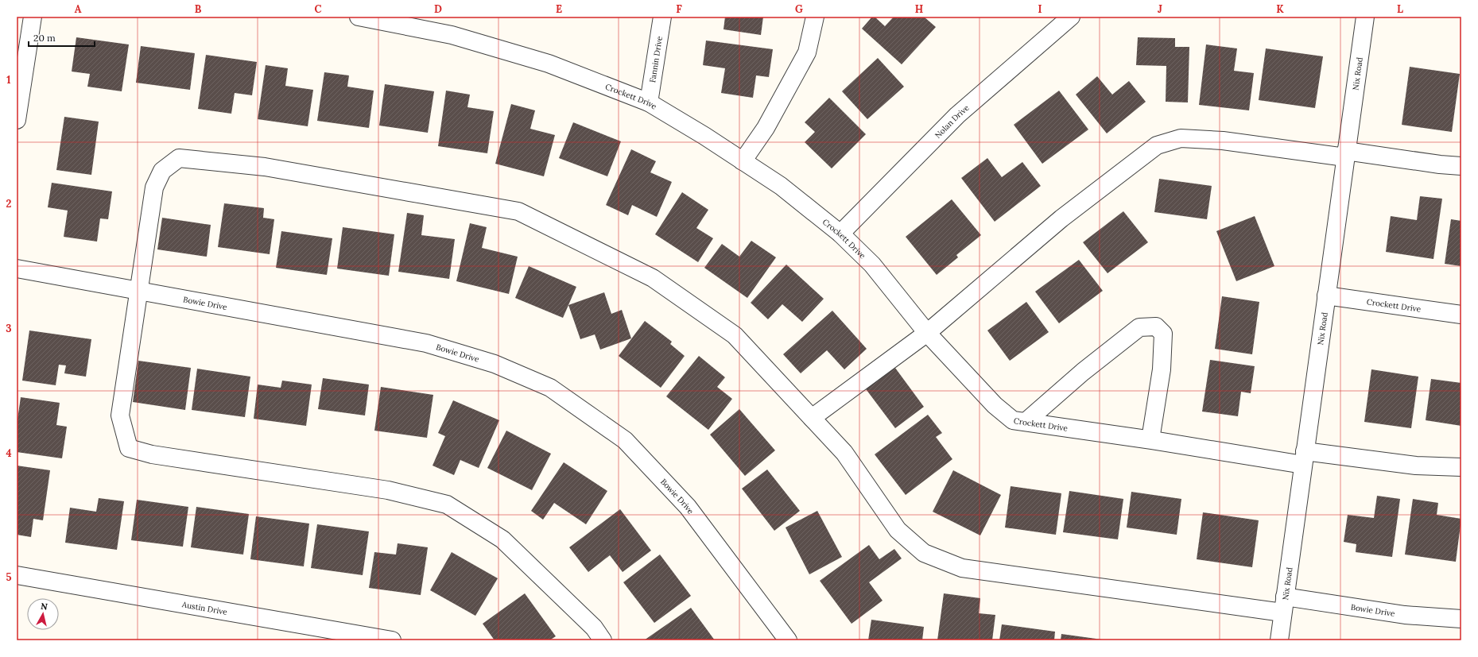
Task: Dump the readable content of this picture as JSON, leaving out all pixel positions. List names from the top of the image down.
{
  "streets": {
    "street": [
      "Fannin Drive",
      "Nix Road",
      "Crockett Drive",
      "Nolan Drive",
      "Bowie Drive",
      "Austin Drive"
    ]
  },
  "crossings": [
    ["Fannin Drive", "Crockett Drive"],
    ["Nix Road", "Crockett Drive"],
    ["Nix Road", "Bowie Drive"],
    ["Crockett Drive", "Nolan Drive"]
  ],
  "scale_bar": "20 m",
  "north": "top",
  "grid": {
    "columns": [
      "A",
      "B",
      "C",
      "D",
      "E",
      "F",
      "G",
      "H",
      "I",
      "J",
      "K",
      "L"
    ],
    "rows": [
      "1",
      "2",
      "3",
      "4",
      "5"
    ]
  }
}
